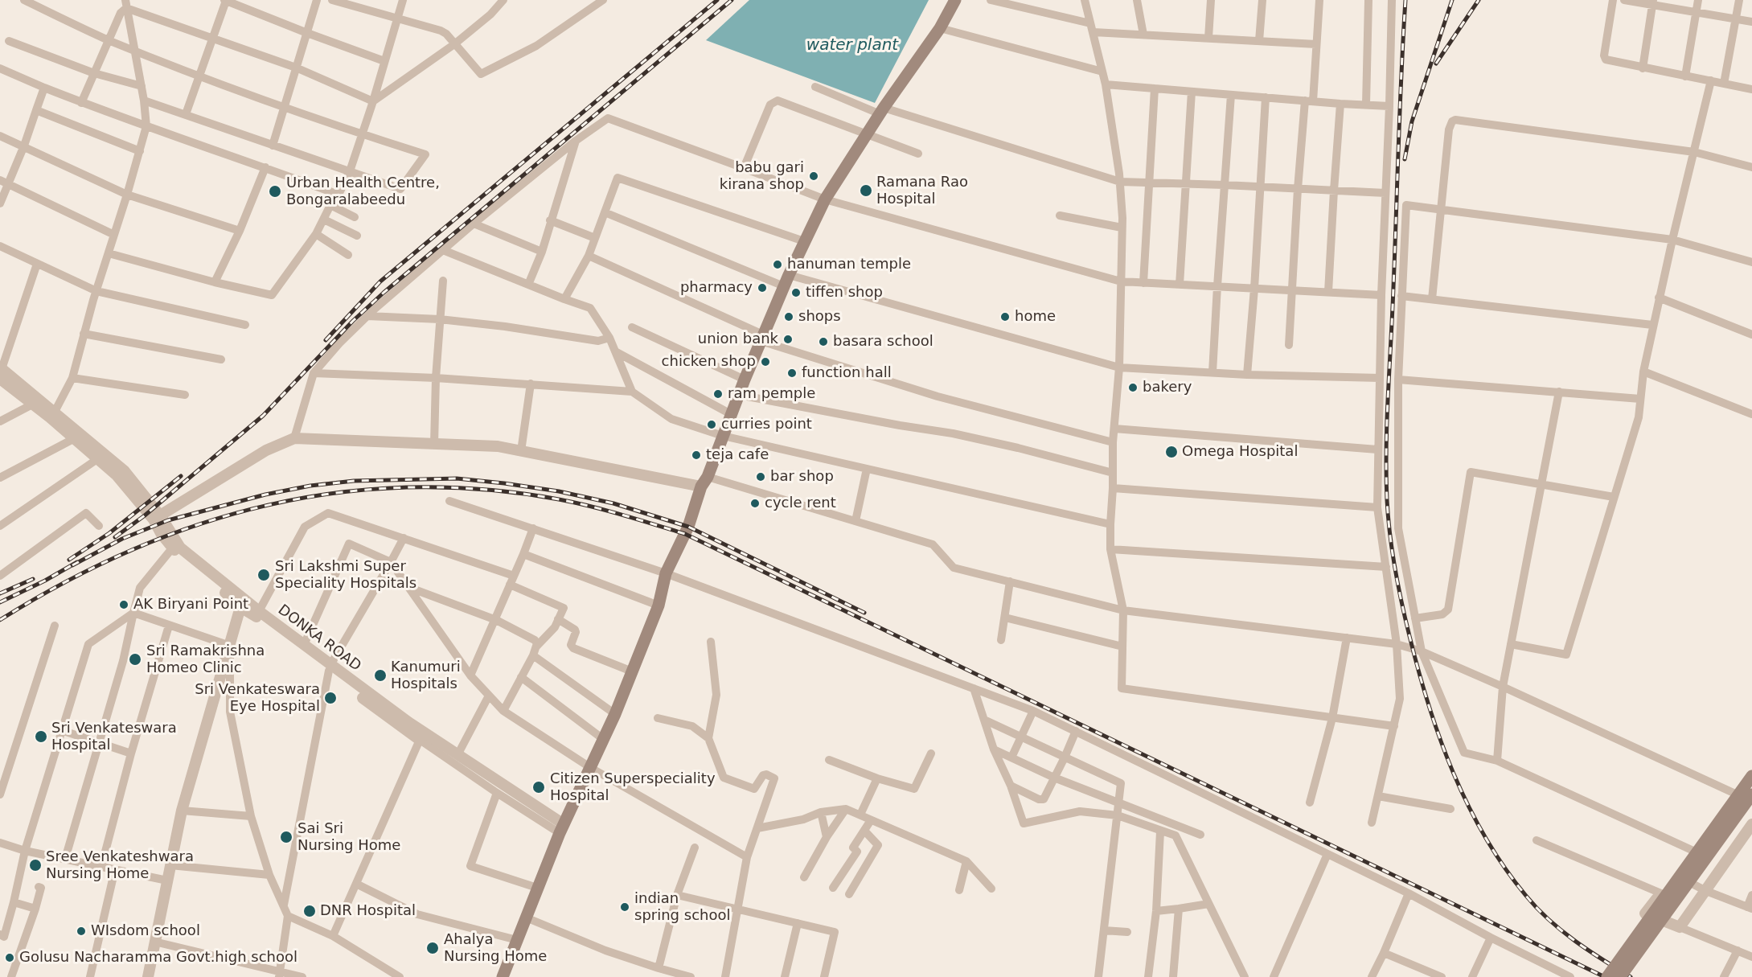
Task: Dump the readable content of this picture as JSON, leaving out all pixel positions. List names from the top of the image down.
{
  "streets": {
    "street": ["DONKA ROAD"]
  },
  "water": ["water plant"],
  "places": [
    "babu gari kirana shop",
    "Ramana Rao Hospital",
    "Urban Health Centre, Bongaralabeedu",
    "hanuman temple",
    "pharmacy",
    "tiffen shop",
    "shops",
    "home",
    "union bank",
    "basara school",
    "chicken shop",
    "function hall",
    "bakery",
    "ram pemple",
    "curries point",
    "Omega Hospital",
    "teja cafe",
    "bar shop",
    "cycle rent",
    "Sri Lakshmi Super Speciality Hospitals",
    "AK Biryani Point",
    "Sri Ramakrishna Homeo Clinic",
    "Kanumuri Hospitals",
    "Sri Venkateswara Eye Hospital",
    "Sri Venkateswara Hospital",
    "Citizen Superspeciality Hospital",
    "Sai Sri Nursing Home",
    "Sree Venkateshwara Nursing Home",
    "indian spring school",
    "DNR Hospital",
    "WIsdom school",
    "Ahalya Nursing Home",
    "Golusu Nacharamma Govt.high school"
  ]
}
